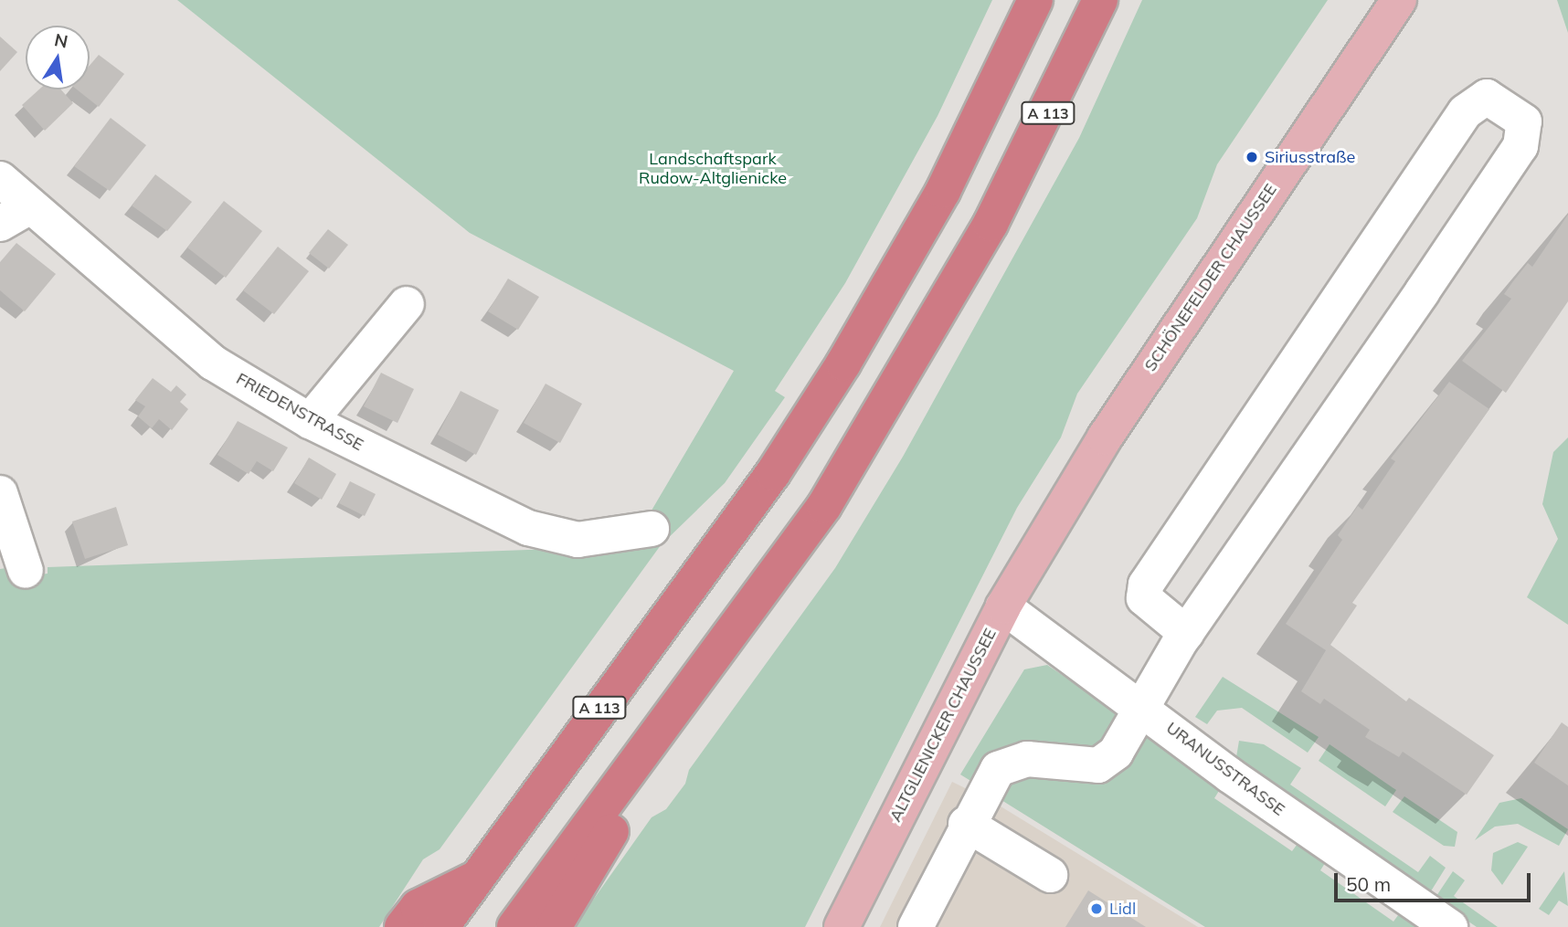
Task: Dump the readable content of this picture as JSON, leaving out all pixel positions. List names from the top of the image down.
{
  "streets": {
    "highway": ["A 113"],
    "main road": ["SCHÖNEFELDER CHAUSSEE", "ALTGLIENICKER CHAUSSEE"],
    "street": ["FRIEDENSTRASSE", "URANUSSTRASSE"]
  },
  "crossings": [
    ["SCHÖNEFELDER CHAUSSEE", "ALTGLIENICKER CHAUSSEE"],
    ["ALTGLIENICKER CHAUSSEE", "URANUSSTRASSE"]
  ],
  "parks": ["Landschaftspark Rudow-Altglienicke"],
  "places": ["Siriusstraße", "Lidl"],
  "scale_bar": "50 m",
  "north": "top"
}
